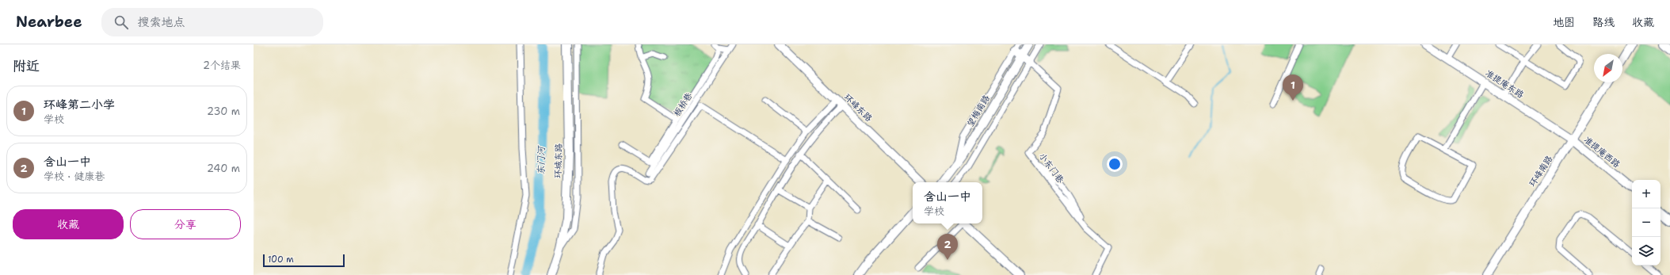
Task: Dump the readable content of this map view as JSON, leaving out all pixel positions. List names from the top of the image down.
{
  "streets": {
    "main road": [
      "准提庵东路",
      "环峰东路",
      "望梅南路",
      "准提庵西路",
      "环城东路",
      "环峰南路"
    ],
    "street": ["板桥巷", "小东门巷"]
  },
  "crossings": [
    ["准提庵东路", "准提庵西路"],
    ["准提庵东路", "环峰南路"],
    ["准提庵西路", "环峰南路"]
  ],
  "water": ["东门河"],
  "scale_bar": "100 m",
  "north": "bottom left",
  "page": {
    "header": "Nearbee",
    "search": "搜索地点",
    "nav": ["地图", "路线", "收藏"],
    "heading": ["附近", "2个结果"],
    "pins": ["1", "2"],
    "list": [
      {
        "mark": "1",
        "name": "环峰第二小学",
        "note": "学校",
        "value": "230 m"
      },
      {
        "mark": "2",
        "name": "含山一中",
        "note": "学校 · 健康巷",
        "value": "240 m"
      }
    ],
    "map_buttons": ["+", "−"],
    "popup": ["含山一中", "学校"],
    "buttons": ["收藏", "分享"],
    "scale": "100 m"
  }
}
